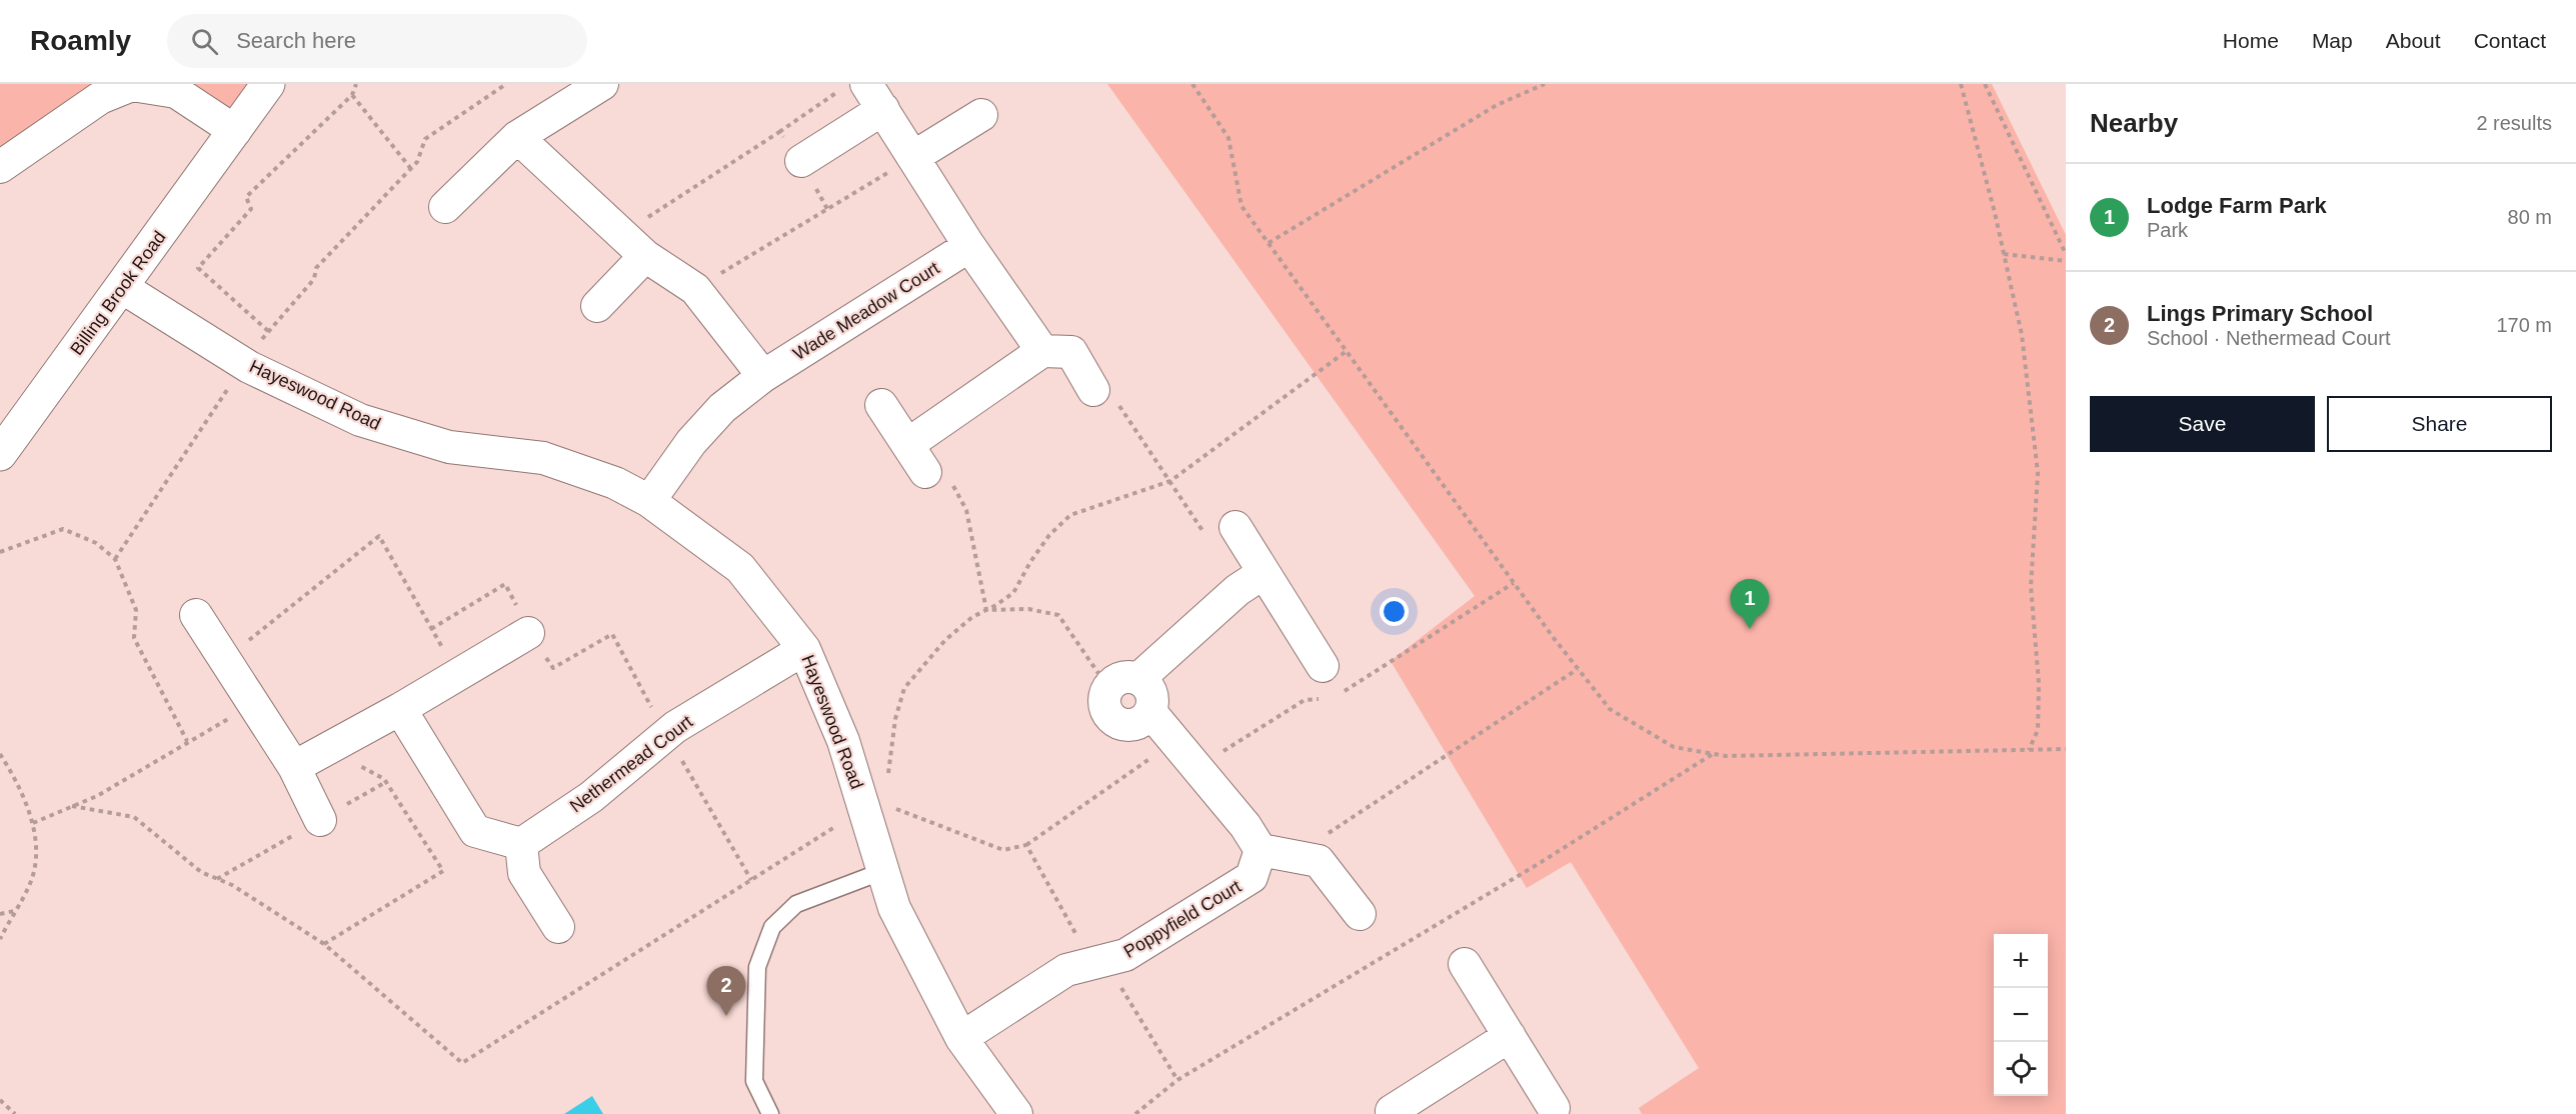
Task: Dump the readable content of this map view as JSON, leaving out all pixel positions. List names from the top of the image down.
{
  "streets": {
    "street": [
      "Billing Brook Road",
      "Wade Meadow Court",
      "Hayeswood Road",
      "Nethermead Court",
      "Poppyfield Court"
    ]
  },
  "crossings": [
    ["Billing Brook Road", "Hayeswood Road"],
    ["Wade Meadow Court", "Hayeswood Road"],
    ["Hayeswood Road", "Nethermead Court"],
    ["Hayeswood Road", "Poppyfield Court"]
  ],
  "page": {
    "header": "Roamly",
    "search": "Search here",
    "nav": [
      "Home",
      "Map",
      "About",
      "Contact"
    ],
    "heading": ["Nearby", "2 results"],
    "list": [
      {
        "mark": "1",
        "name": "Lodge Farm Park",
        "note": "Park",
        "value": "80 m"
      },
      {
        "mark": "2",
        "name": "Lings Primary School",
        "note": "School · Nethermead Court",
        "value": "170 m"
      }
    ],
    "buttons": ["Save", "Share"],
    "pins": ["1", "2"],
    "map_buttons": ["+", "−"]
  }
}
